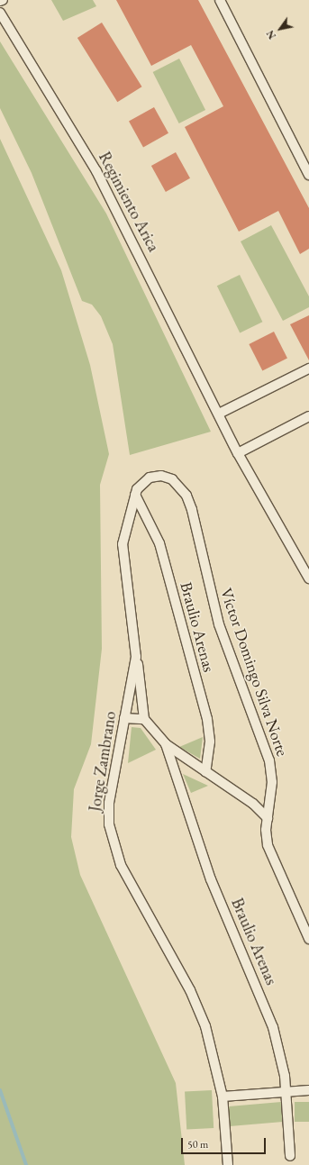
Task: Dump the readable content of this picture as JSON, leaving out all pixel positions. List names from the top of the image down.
{
  "streets": {
    "street": [
      "Regimiento Arica",
      "Braulio Arenas",
      "Víctor Domingo Silva Norte",
      "Jorge Zambrano"
    ]
  },
  "crossings": [
    ["Braulio Arenas", "Jorge Zambrano"],
    ["Víctor Domingo Silva Norte", "Jorge Zambrano"]
  ],
  "scale_bar": "50 m",
  "north": "bottom left"
}
